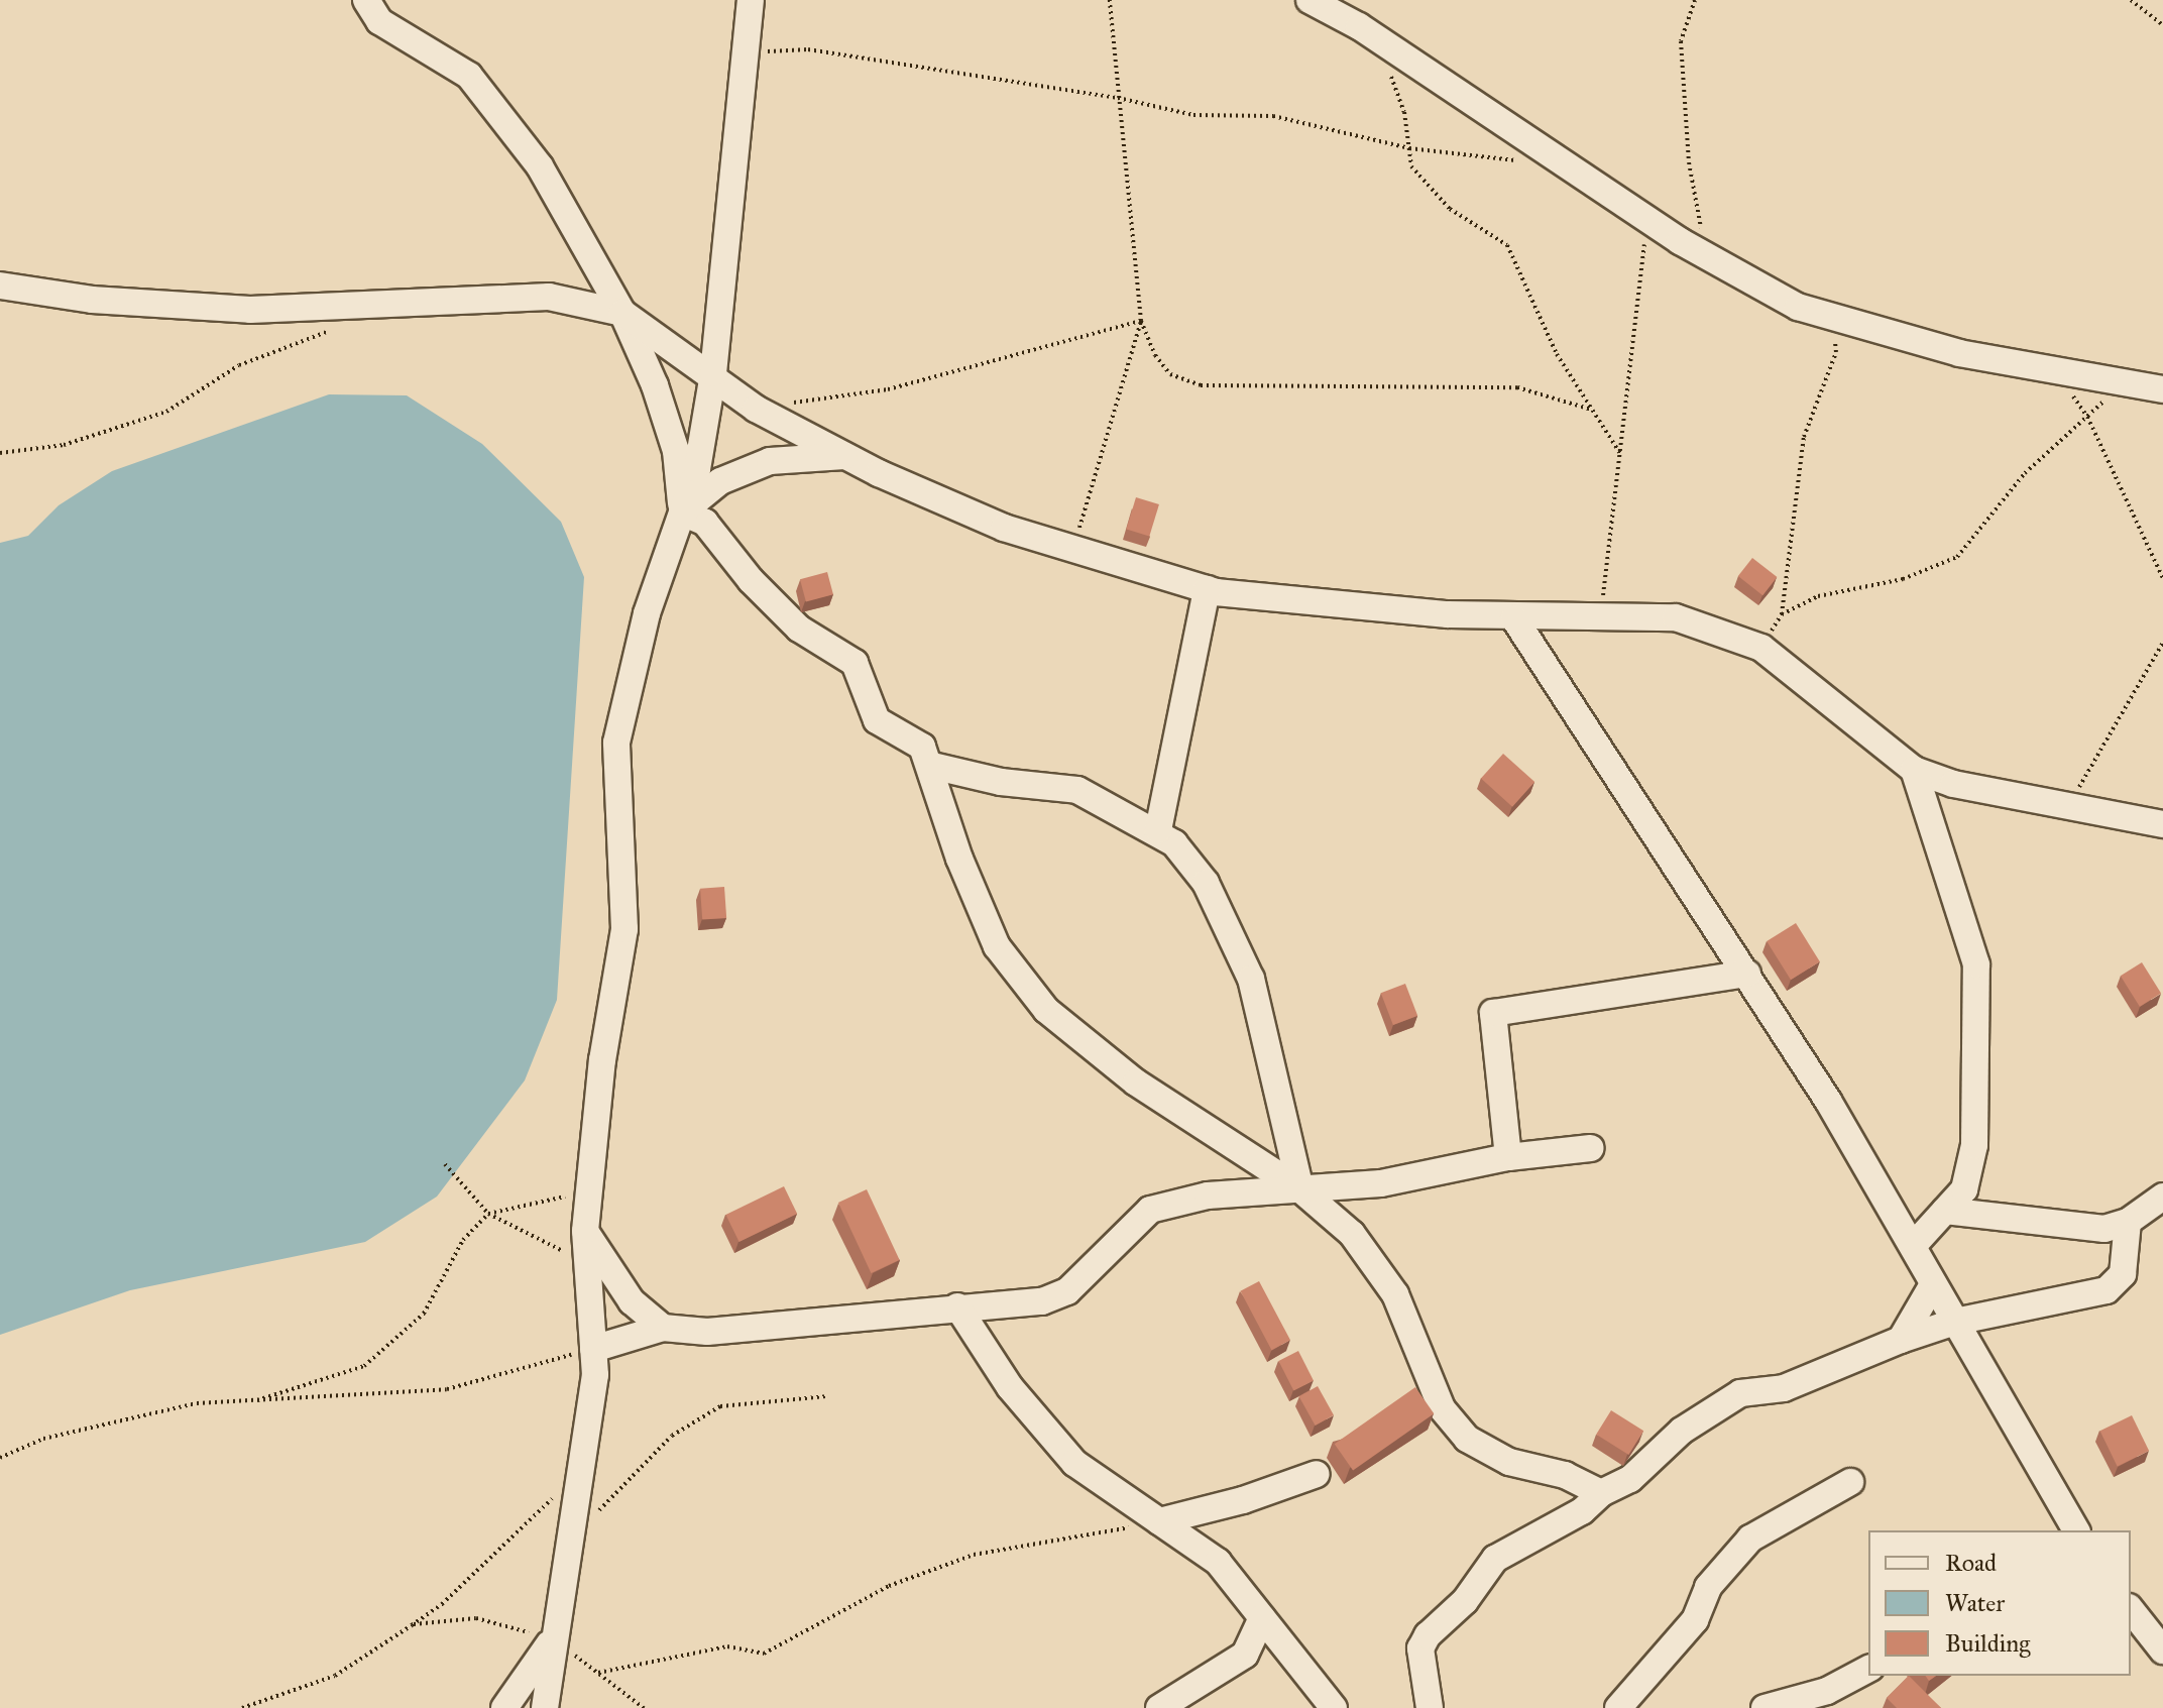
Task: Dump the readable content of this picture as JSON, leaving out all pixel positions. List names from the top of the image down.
{
  "legend": ["Road", "Water", "Building"]
}
